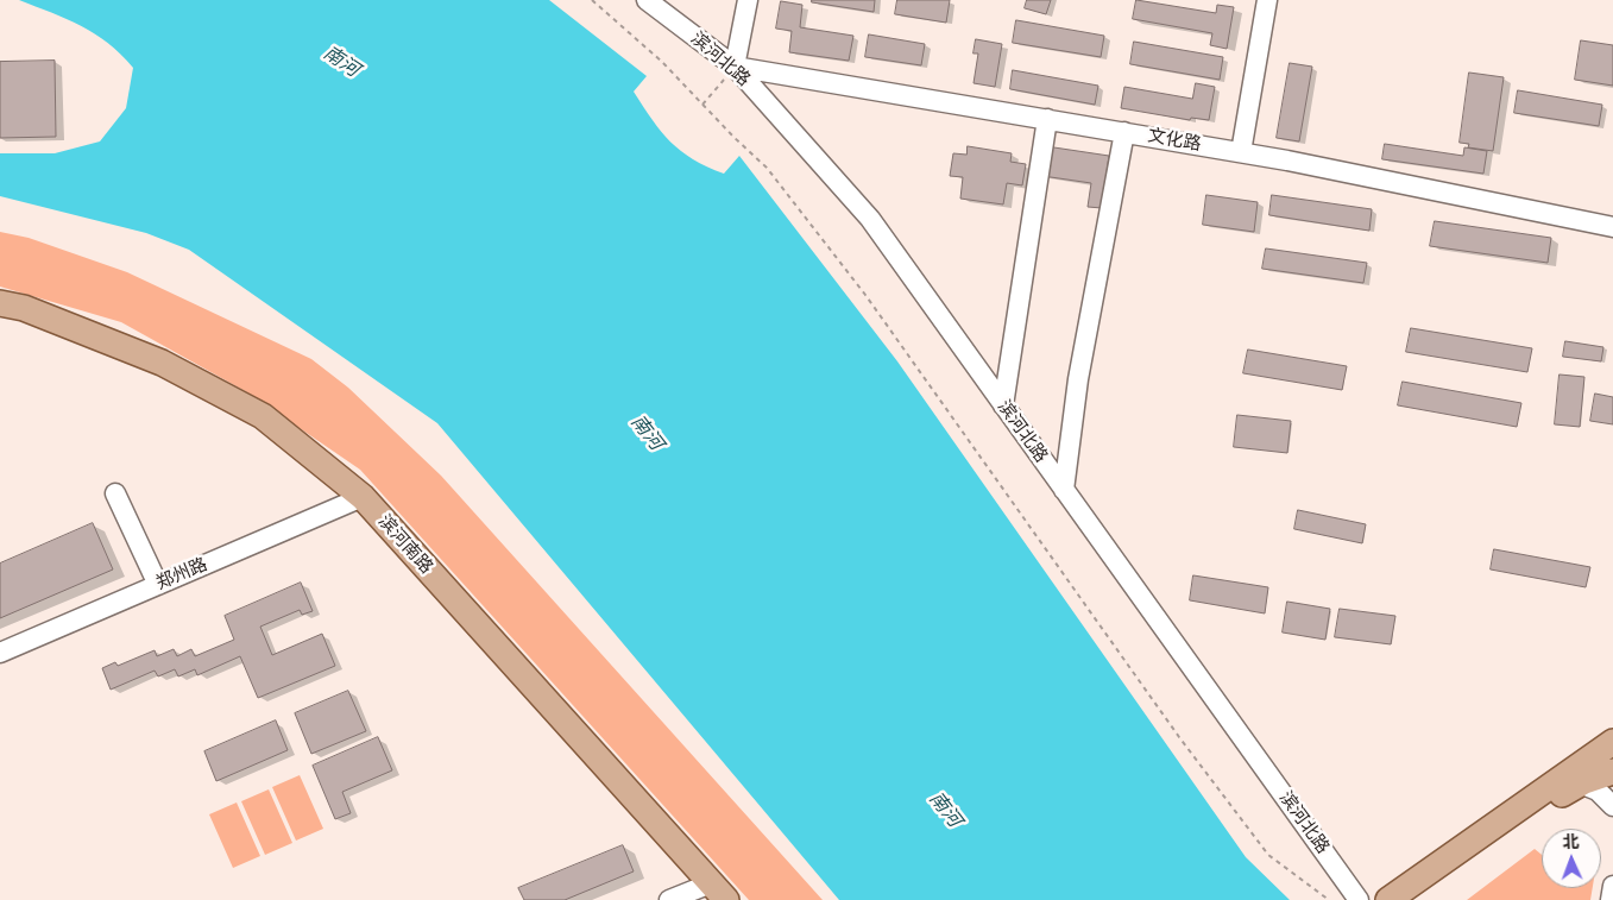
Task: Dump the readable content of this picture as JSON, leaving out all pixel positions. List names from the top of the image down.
{
  "streets": {
    "main road": ["滨河南路"],
    "street": ["滨河北路", "文化路", "郑州路"]
  },
  "crossings": [
    ["滨河北路", "文化路"],
    ["滨河南路", "郑州路"]
  ],
  "water": ["南河"],
  "north": "top"
}
